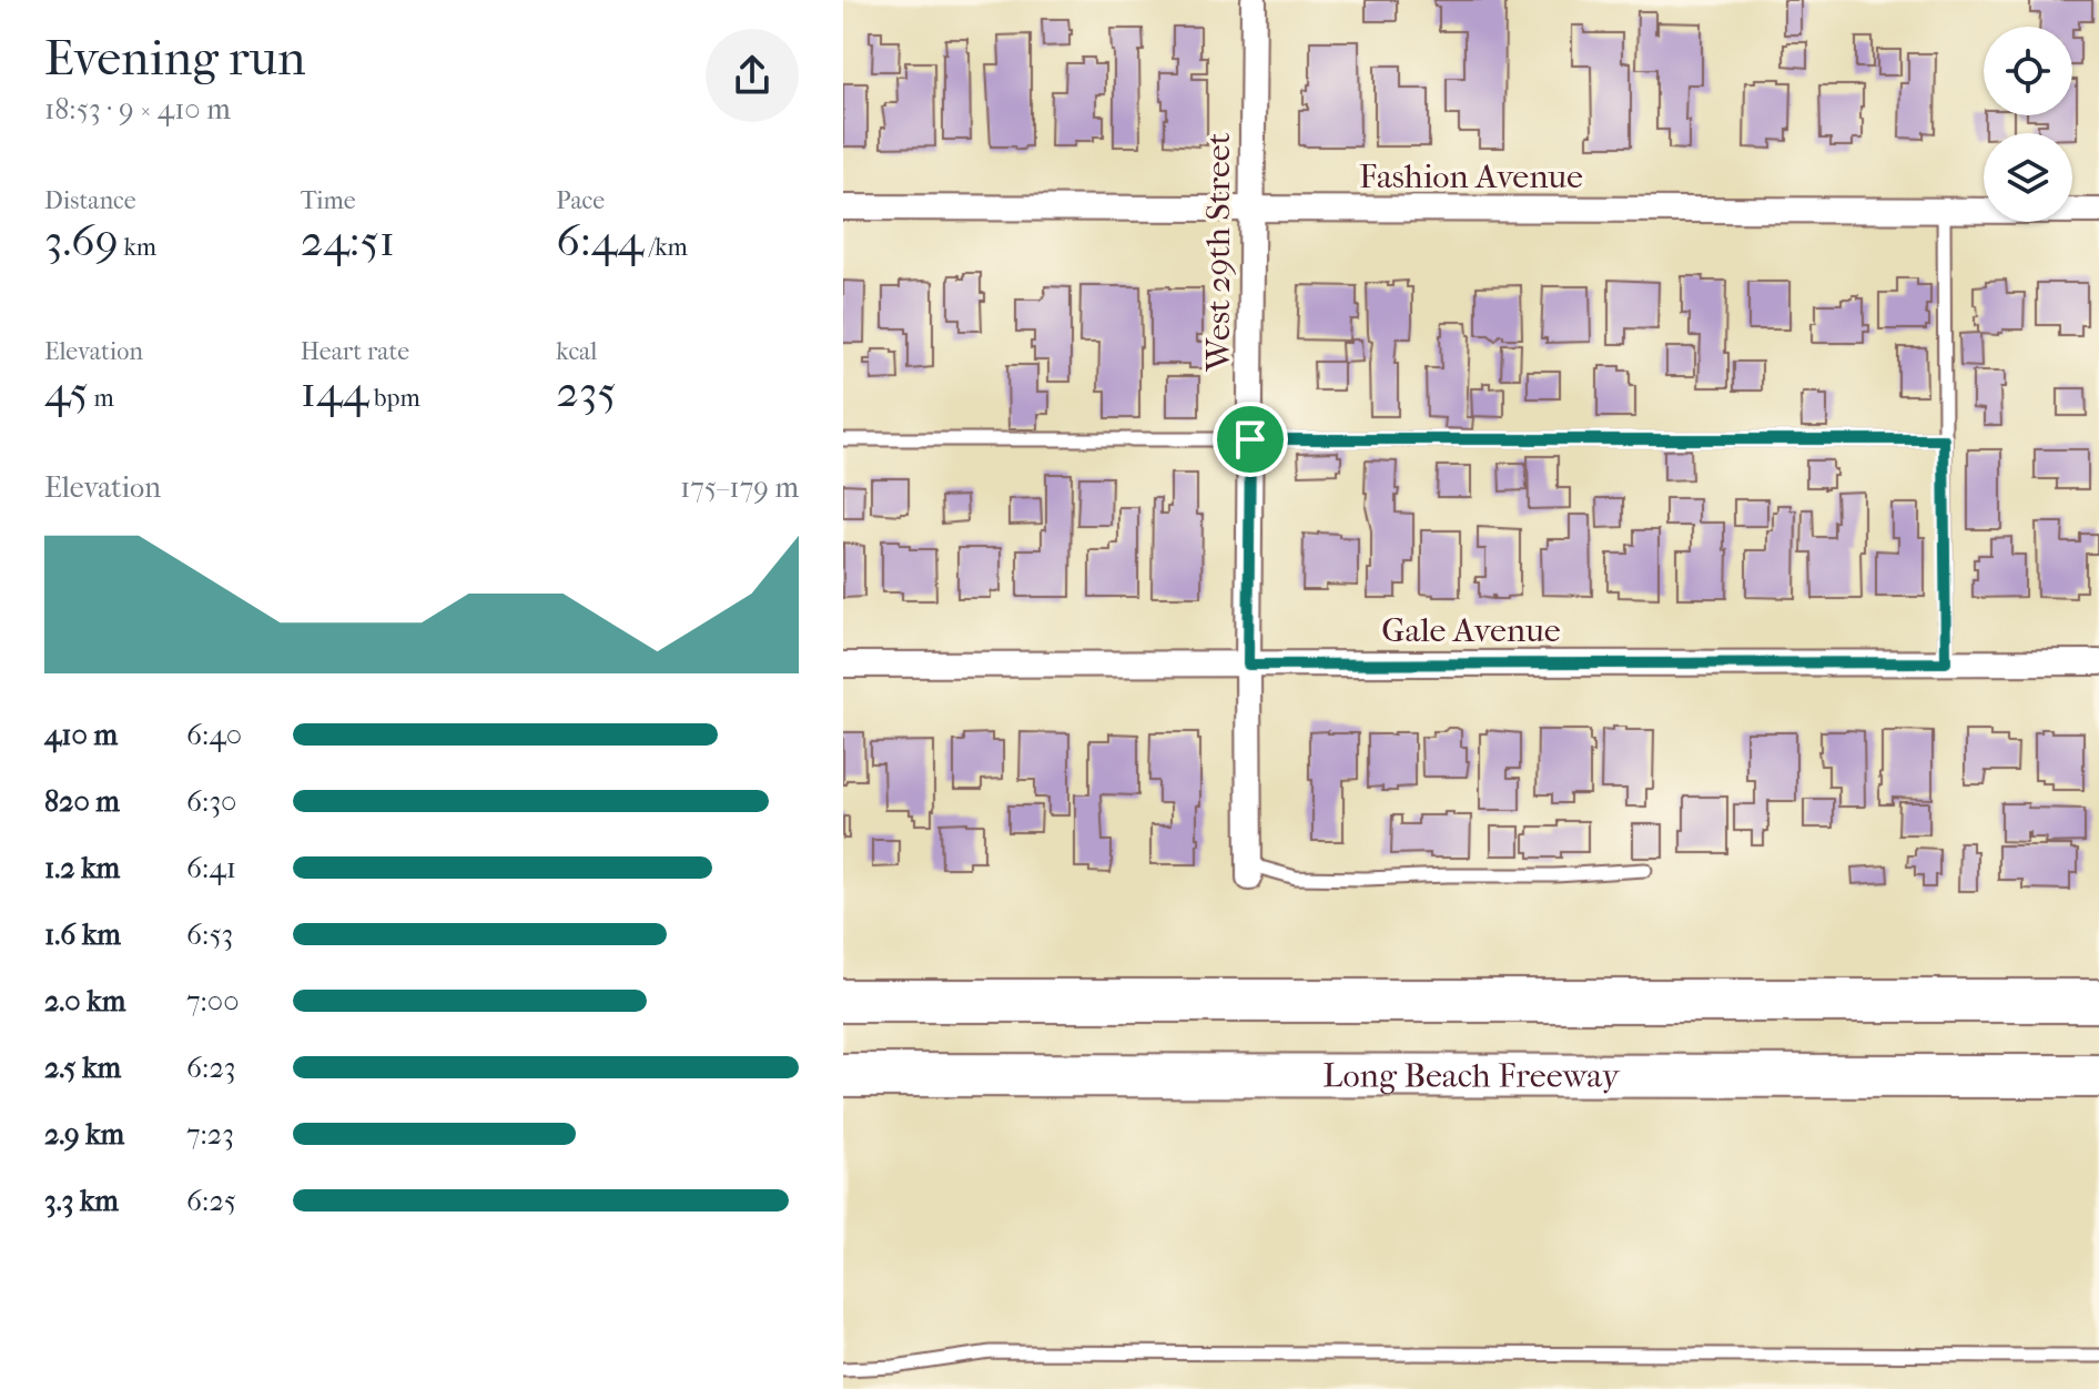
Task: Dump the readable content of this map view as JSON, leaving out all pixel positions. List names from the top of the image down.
{
  "streets": {
    "highway": ["Long Beach Freeway"],
    "street": ["Fashion Avenue", "West 29th Street", "Gale Avenue"]
  },
  "crossings": [
    ["Fashion Avenue", "West 29th Street"],
    ["West 29th Street", "Gale Avenue"]
  ],
  "page": {
    "heading": ["Evening run", "18:53 · 9 × 410 m"],
    "stats": [
      ["Distance", "3.69 km"],
      ["Time", "24:51"],
      ["Pace", "6:44 /km"],
      ["Elevation", "45 m"],
      ["Heart rate", "144 bpm"],
      ["kcal", "235"]
    ],
    "chart": ["Elevation", "175–179 m"],
    "list": [
      {
        "name": "410 m",
        "note": "6:40"
      },
      {
        "name": "820 m",
        "note": "6:30"
      },
      {
        "name": "1.2 km",
        "note": "6:41"
      },
      {
        "name": "1.6 km",
        "note": "6:53"
      },
      {
        "name": "2.0 km",
        "note": "7:00"
      },
      {
        "name": "2.5 km",
        "note": "6:23"
      },
      {
        "name": "2.9 km",
        "note": "7:23"
      },
      {
        "name": "3.3 km",
        "note": "6:25"
      }
    ]
  }
}
